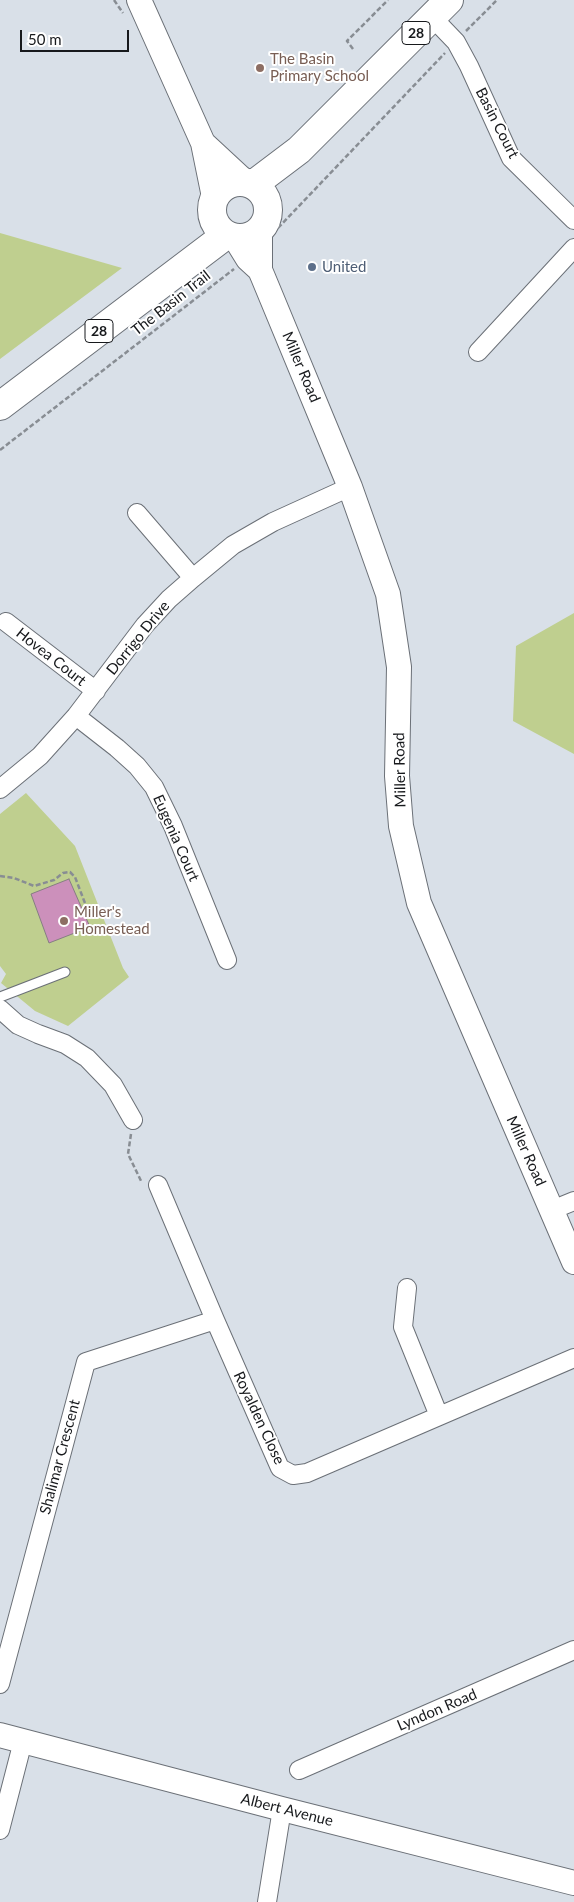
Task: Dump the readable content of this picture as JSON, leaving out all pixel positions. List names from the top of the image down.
{
  "streets": {
    "main road": ["28", "Miller Road", "Albert Avenue"],
    "street": [
      "Basin Court",
      "Dorrigo Drive",
      "Hovea Court",
      "Eugenia Court",
      "Royalden Close",
      "Shalimar Crescent",
      "Lyndon Road"
    ],
    "path": ["The Basin Trail"]
  },
  "crossings": [
    ["28", "Basin Court"],
    ["28", "Miller Road"],
    ["The Basin Trail", "Miller Road"],
    ["Miller Road", "Dorrigo Drive"],
    ["Dorrigo Drive", "Hovea Court"],
    ["Dorrigo Drive", "Eugenia Court"],
    ["Royalden Close", "Shalimar Crescent"]
  ],
  "places": ["The Basin Primary School", "United", "Miller's Homestead"],
  "scale_bar": "50 m"
}
